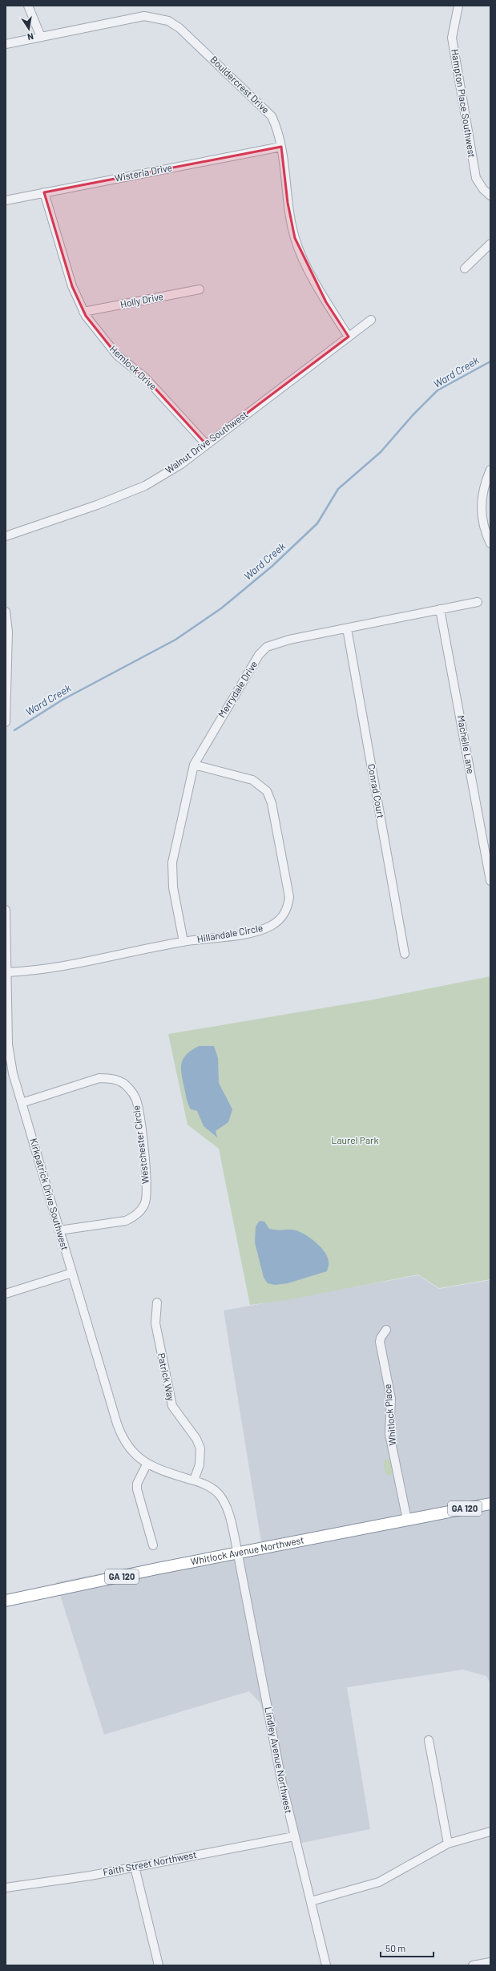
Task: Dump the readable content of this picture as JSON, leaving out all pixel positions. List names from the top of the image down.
{
  "streets": {
    "highway": ["GA 120", "Whitlock Avenue Northwest"],
    "street": [
      "Bouldercrest Drive",
      "Hampton Place Southwest",
      "Wisteria Drive",
      "Holly Drive",
      "Hemlock Drive",
      "Walnut Drive Southwest",
      "Merrydale Drive",
      "Machelle Lane",
      "Conrad Court",
      "Hillandale Circle",
      "Westchester Circle",
      "Kirkpatrick Drive Southwest",
      "Patrick Way",
      "Whitlock Place",
      "Lindley Avenue Northwest",
      "Faith Street Northwest"
    ]
  },
  "crossings": [
    ["Bouldercrest Drive", "Wisteria Drive"],
    ["Bouldercrest Drive", "Walnut Drive Southwest"],
    ["Wisteria Drive", "Hemlock Drive"],
    ["Holly Drive", "Hemlock Drive"],
    ["Hemlock Drive", "Walnut Drive Southwest"],
    ["Merrydale Drive", "Machelle Lane"],
    ["Merrydale Drive", "Conrad Court"],
    ["Merrydale Drive", "Hillandale Circle"],
    ["Hillandale Circle", "Kirkpatrick Drive Southwest"],
    ["Westchester Circle", "Kirkpatrick Drive Southwest"],
    ["Kirkpatrick Drive Southwest", "Patrick Way"],
    ["Kirkpatrick Drive Southwest", "Whitlock Avenue Northwest"],
    ["Kirkpatrick Drive Southwest", "Lindley Avenue Northwest"],
    ["Whitlock Place", "Whitlock Avenue Northwest"],
    ["Whitlock Avenue Northwest", "Lindley Avenue Northwest"],
    ["Lindley Avenue Northwest", "Faith Street Northwest"]
  ],
  "water": ["Ward Creek"],
  "parks": ["Laurel Park"],
  "scale_bar": "50 m",
  "north": "bottom"
}
